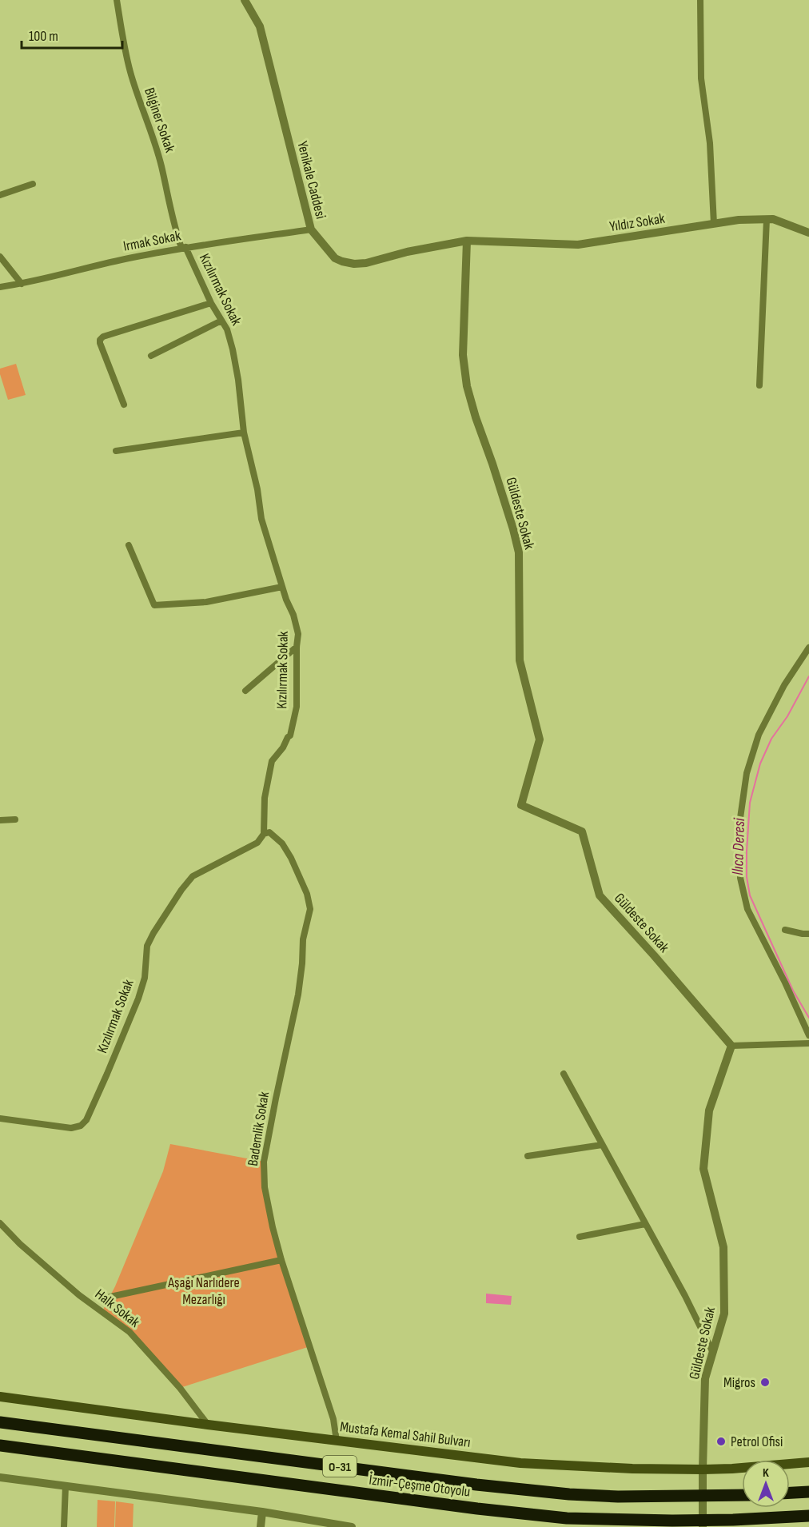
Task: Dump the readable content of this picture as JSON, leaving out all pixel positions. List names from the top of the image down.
{
  "streets": {
    "highway": ["O-31", "İzmir-Çeşme Otoyolu"],
    "main road": ["Mustafa Kemal Sahil Bulvarı"],
    "street": [
      "Bilginer Sokak",
      "Yenikale Caddesi",
      "Yıldız Sokak",
      "Irmak Sokak",
      "Kızılırmak Sokak",
      "Güldeste Sokak",
      "Bademlik Sokak",
      "Halk Sokak"
    ]
  },
  "crossings": [
    ["Bilginer Sokak", "Irmak Sokak"],
    ["Bilginer Sokak", "Kızılırmak Sokak"],
    ["Yenikale Caddesi", "Yıldız Sokak"],
    ["Yenikale Caddesi", "Irmak Sokak"],
    ["Yenikale Caddesi", "Güldeste Sokak"],
    ["Yıldız Sokak", "Güldeste Sokak"],
    ["Irmak Sokak", "Kızılırmak Sokak"],
    ["Kızılırmak Sokak", "Bademlik Sokak"],
    ["Güldeste Sokak", "Mustafa Kemal Sahil Bulvarı"],
    ["Bademlik Sokak", "Mustafa Kemal Sahil Bulvarı"],
    ["Halk Sokak", "Mustafa Kemal Sahil Bulvarı"]
  ],
  "water": ["Ilıca Deresi"],
  "parks": ["Aşağı Narlıdere Mezarlığı"],
  "places": ["Migros", "Petrol Ofisi"],
  "scale_bar": "100 m",
  "north": "top"
}
